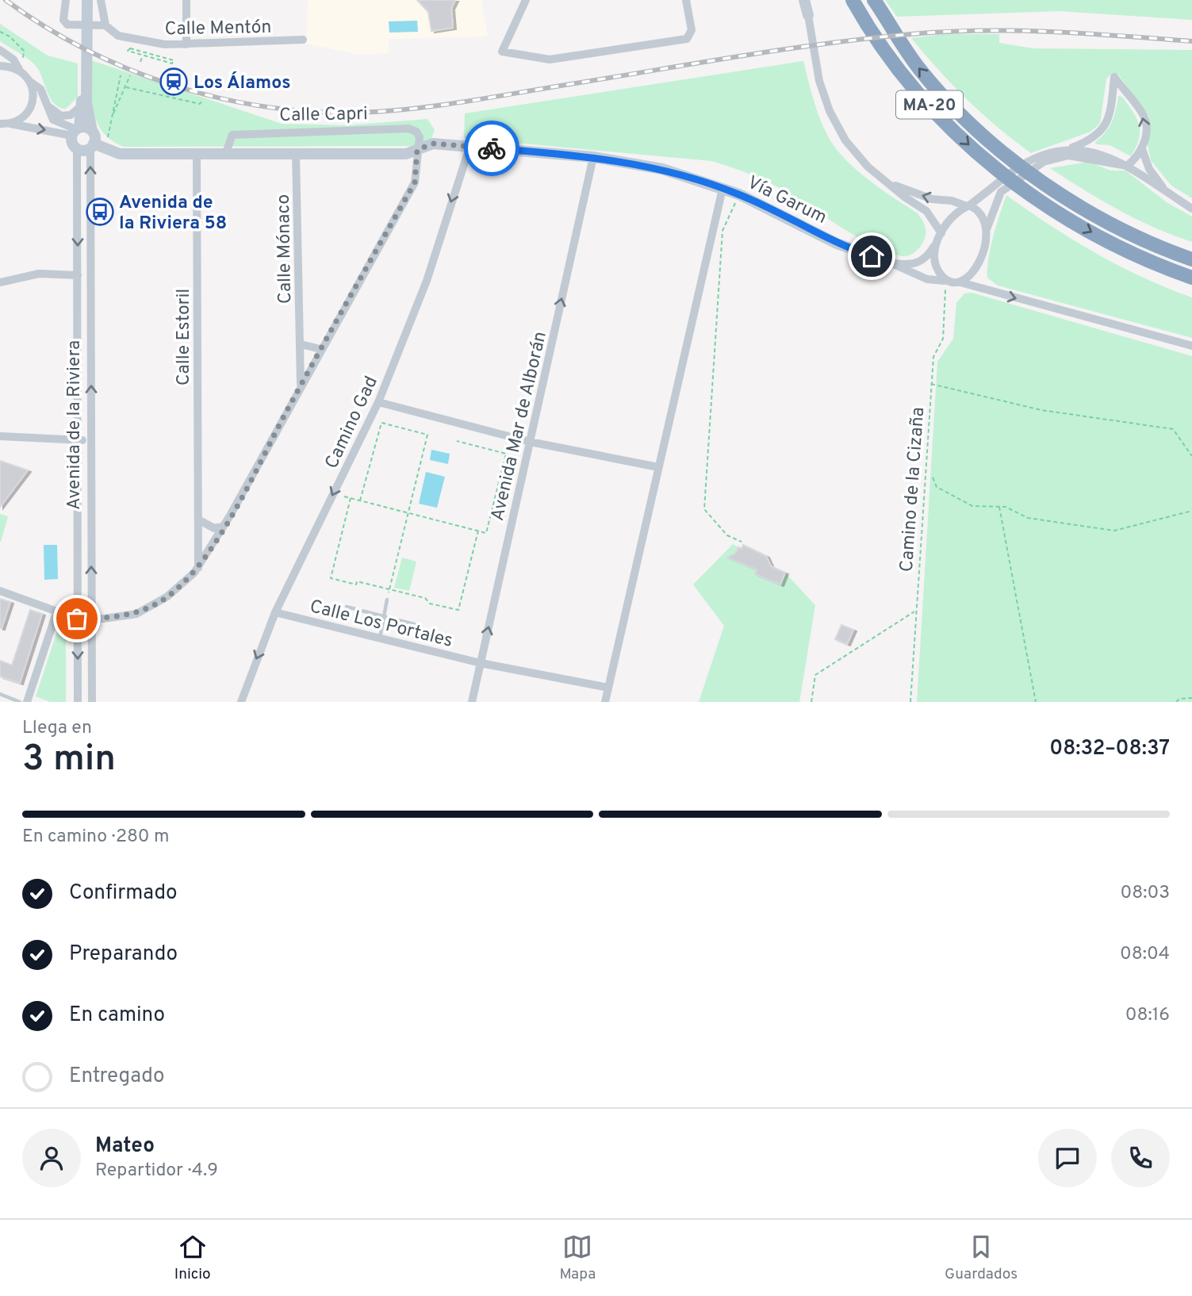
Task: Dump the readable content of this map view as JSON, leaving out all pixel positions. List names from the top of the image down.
{
  "streets": {
    "highway": ["MA-20"],
    "street": [
      "Calle Mentón",
      "Calle Capri",
      "Vía Garum",
      "Calle Mónaco",
      "Calle Estoril",
      "Camino Gad",
      "Avenida de la Riviera",
      "Avenida Mar de Alborán",
      "Calle Los Portales"
    ],
    "path": ["Camino de la Cizaña"]
  },
  "crossings": [
    ["Vía Garum", "Camino Gad"],
    ["Vía Garum", "Avenida Mar de Alborán"],
    ["Vía Garum", "Camino de la Cizaña"],
    ["Camino Gad", "Calle Los Portales"],
    ["Avenida Mar de Alborán", "Calle Los Portales"]
  ],
  "one_way": ["Avenida Mar de Alborán"],
  "places": {
    "station": ["Los Álamos"],
    "bus stop": ["Avenida de la Riviera 58"]
  },
  "page": {
    "heading": ["3 min", "Llega en", "08:32–08:37"],
    "panel": ["Mateo", "Repartidor · 4.9"],
    "bar": "En camino · 280 m",
    "list": [
      ["Confirmado", "08:03"],
      ["Preparando", "08:04"],
      ["En camino", "08:16"],
      "Entregado"
    ],
    "tabs": ["Inicio", "Mapa", "Guardados"]
  }
}
